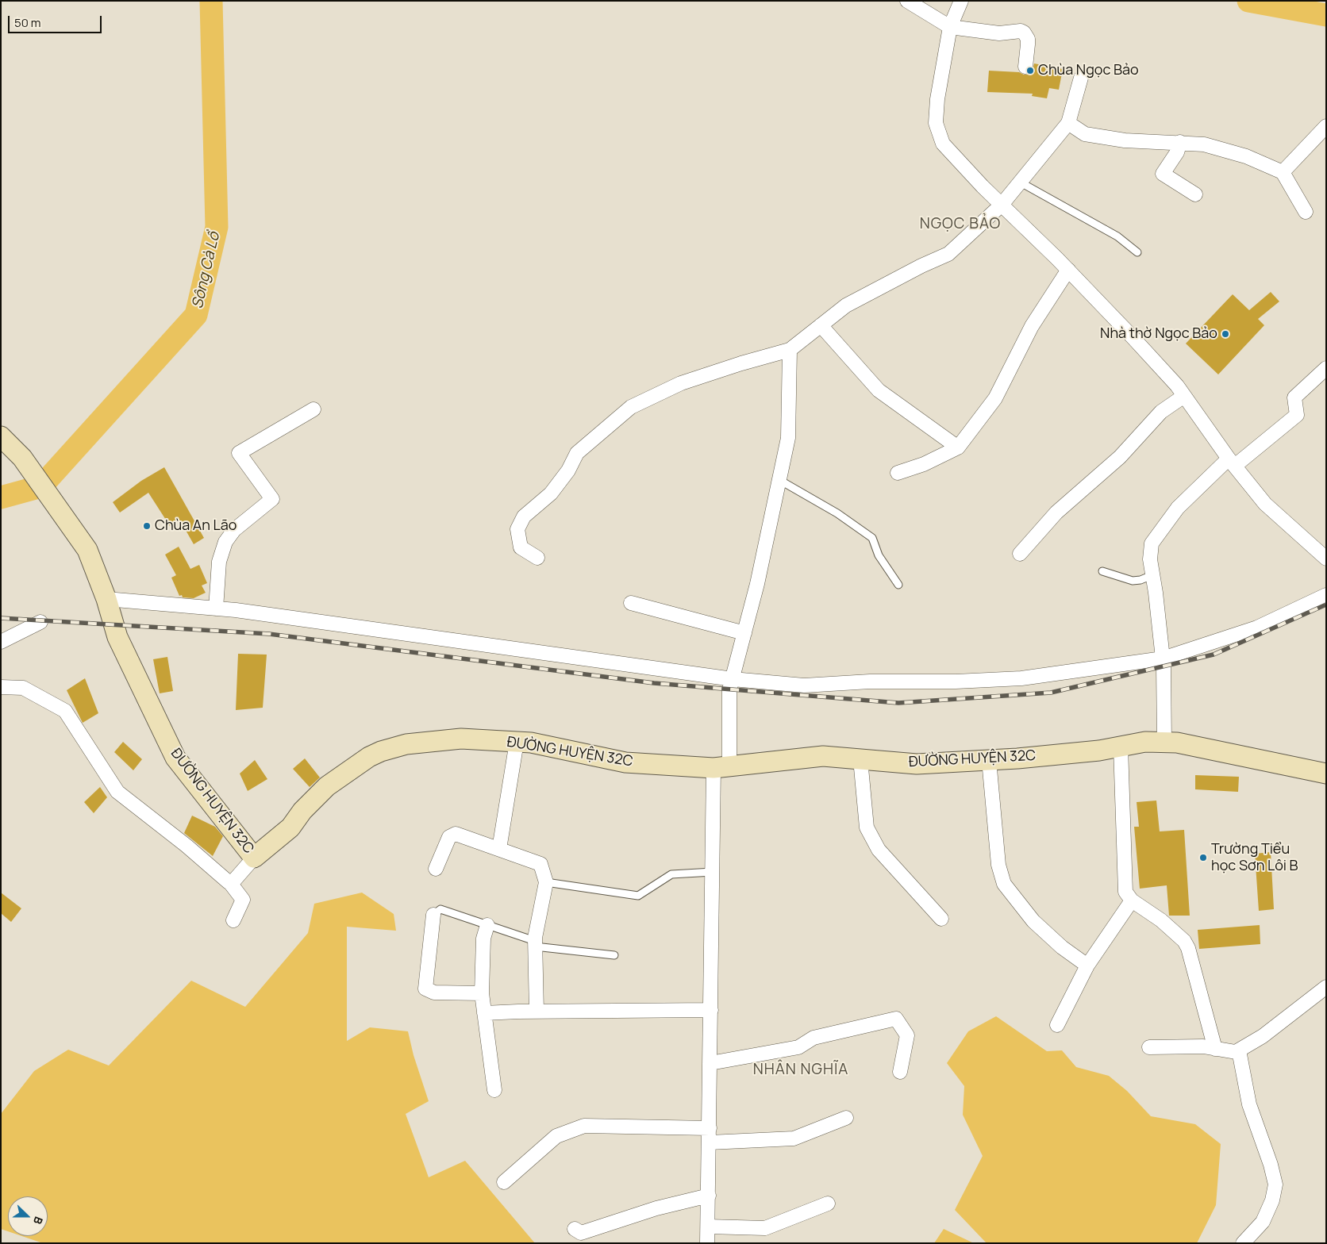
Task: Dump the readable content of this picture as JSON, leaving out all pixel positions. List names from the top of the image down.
{
  "streets": {
    "street": ["ĐƯỜNG HUYỆN 32C"]
  },
  "districts": ["NGỌC BẢO", "NHÂN NGHĨA"],
  "water": ["Sông Cà Lồ"],
  "places": [
    "Chùa Ngọc Bảo",
    "Nhà thờ Ngọc Bảo",
    "Chùa An Lão",
    "Trường Tiểu học Sơn Lôi B"
  ],
  "scale_bar": "50 m",
  "north": "right"
}
